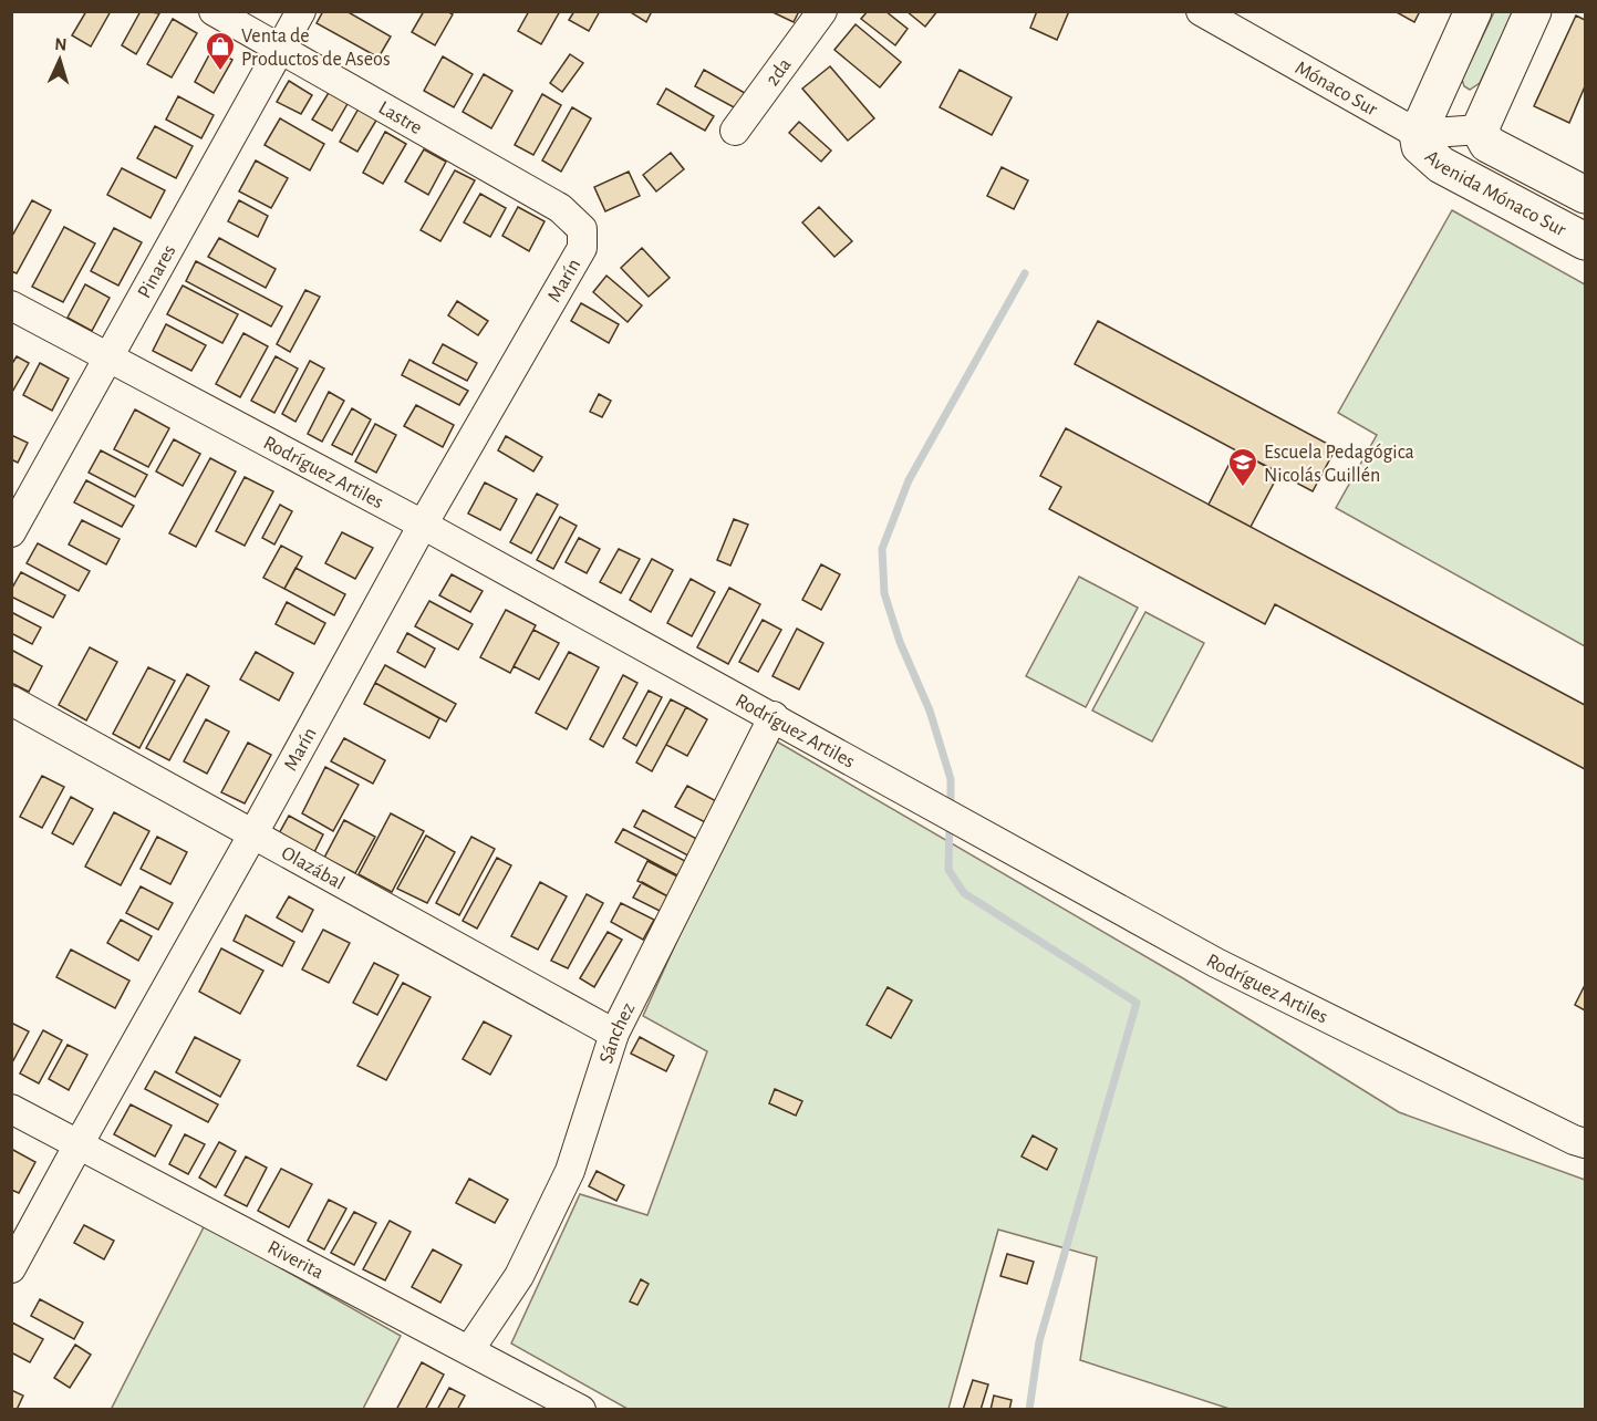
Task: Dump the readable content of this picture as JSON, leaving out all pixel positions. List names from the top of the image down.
{
  "streets": {
    "main road": ["Avenida Mónaco Sur"],
    "street": [
      "2da",
      "Mónaco Sur",
      "Lastre",
      "Pinares",
      "Marín",
      "Rodríguez Artiles",
      "Olazábal",
      "Sánchez",
      "Riverita"
    ]
  },
  "crossings": [
    ["Mónaco Sur", "Avenida Mónaco Sur"],
    ["Lastre", "Pinares"],
    ["Lastre", "Marín"],
    ["Pinares", "Rodríguez Artiles"],
    ["Marín", "Rodríguez Artiles"],
    ["Marín", "Olazábal"],
    ["Marín", "Riverita"],
    ["Rodríguez Artiles", "Sánchez"],
    ["Olazábal", "Sánchez"],
    ["Sánchez", "Riverita"]
  ],
  "places": {
    "shop": ["Venta de Productos de Aseos"],
    "school or university": ["Escuela Pedagógica Nicolás Guillén"]
  },
  "north": "top"
}
